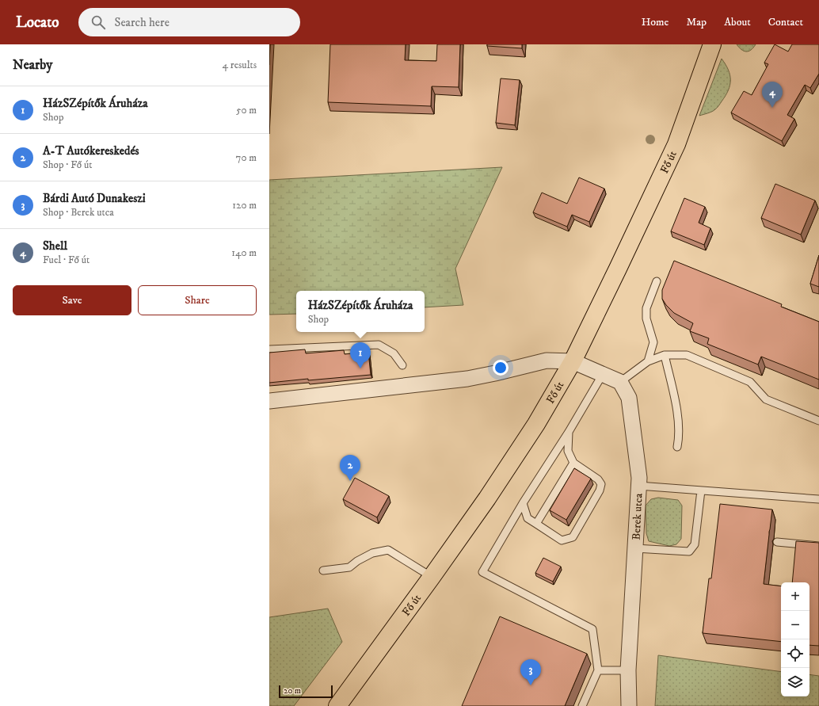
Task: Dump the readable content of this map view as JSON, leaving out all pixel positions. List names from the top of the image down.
{
  "streets": {
    "main road": ["Fő út"],
    "street": ["Berek utca"]
  },
  "scale_bar": "20 m",
  "page": {
    "header": "Locato",
    "search": "Search here",
    "nav": [
      "Home",
      "Map",
      "About",
      "Contact"
    ],
    "heading": ["Nearby", "4 results"],
    "pins": [
      "4",
      "1",
      "2",
      "3"
    ],
    "list": [
      {
        "mark": "1",
        "name": "HázSZépítők Áruháza",
        "note": "Shop",
        "value": "50 m"
      },
      {
        "mark": "2",
        "name": "A-T Autókereskedés",
        "note": "Shop · Fő út",
        "value": "70 m"
      },
      {
        "mark": "3",
        "name": "Bárdi Autó Dunakeszi",
        "note": "Shop · Berek utca",
        "value": "120 m"
      },
      {
        "mark": "4",
        "name": "Shell",
        "note": "Fuel · Fő út",
        "value": "140 m"
      }
    ],
    "buttons": ["Save", "Share"],
    "popup": ["HázSZépítők Áruháza", "Shop"],
    "map_buttons": ["+", "−"],
    "scale": "20 m"
  }
}
